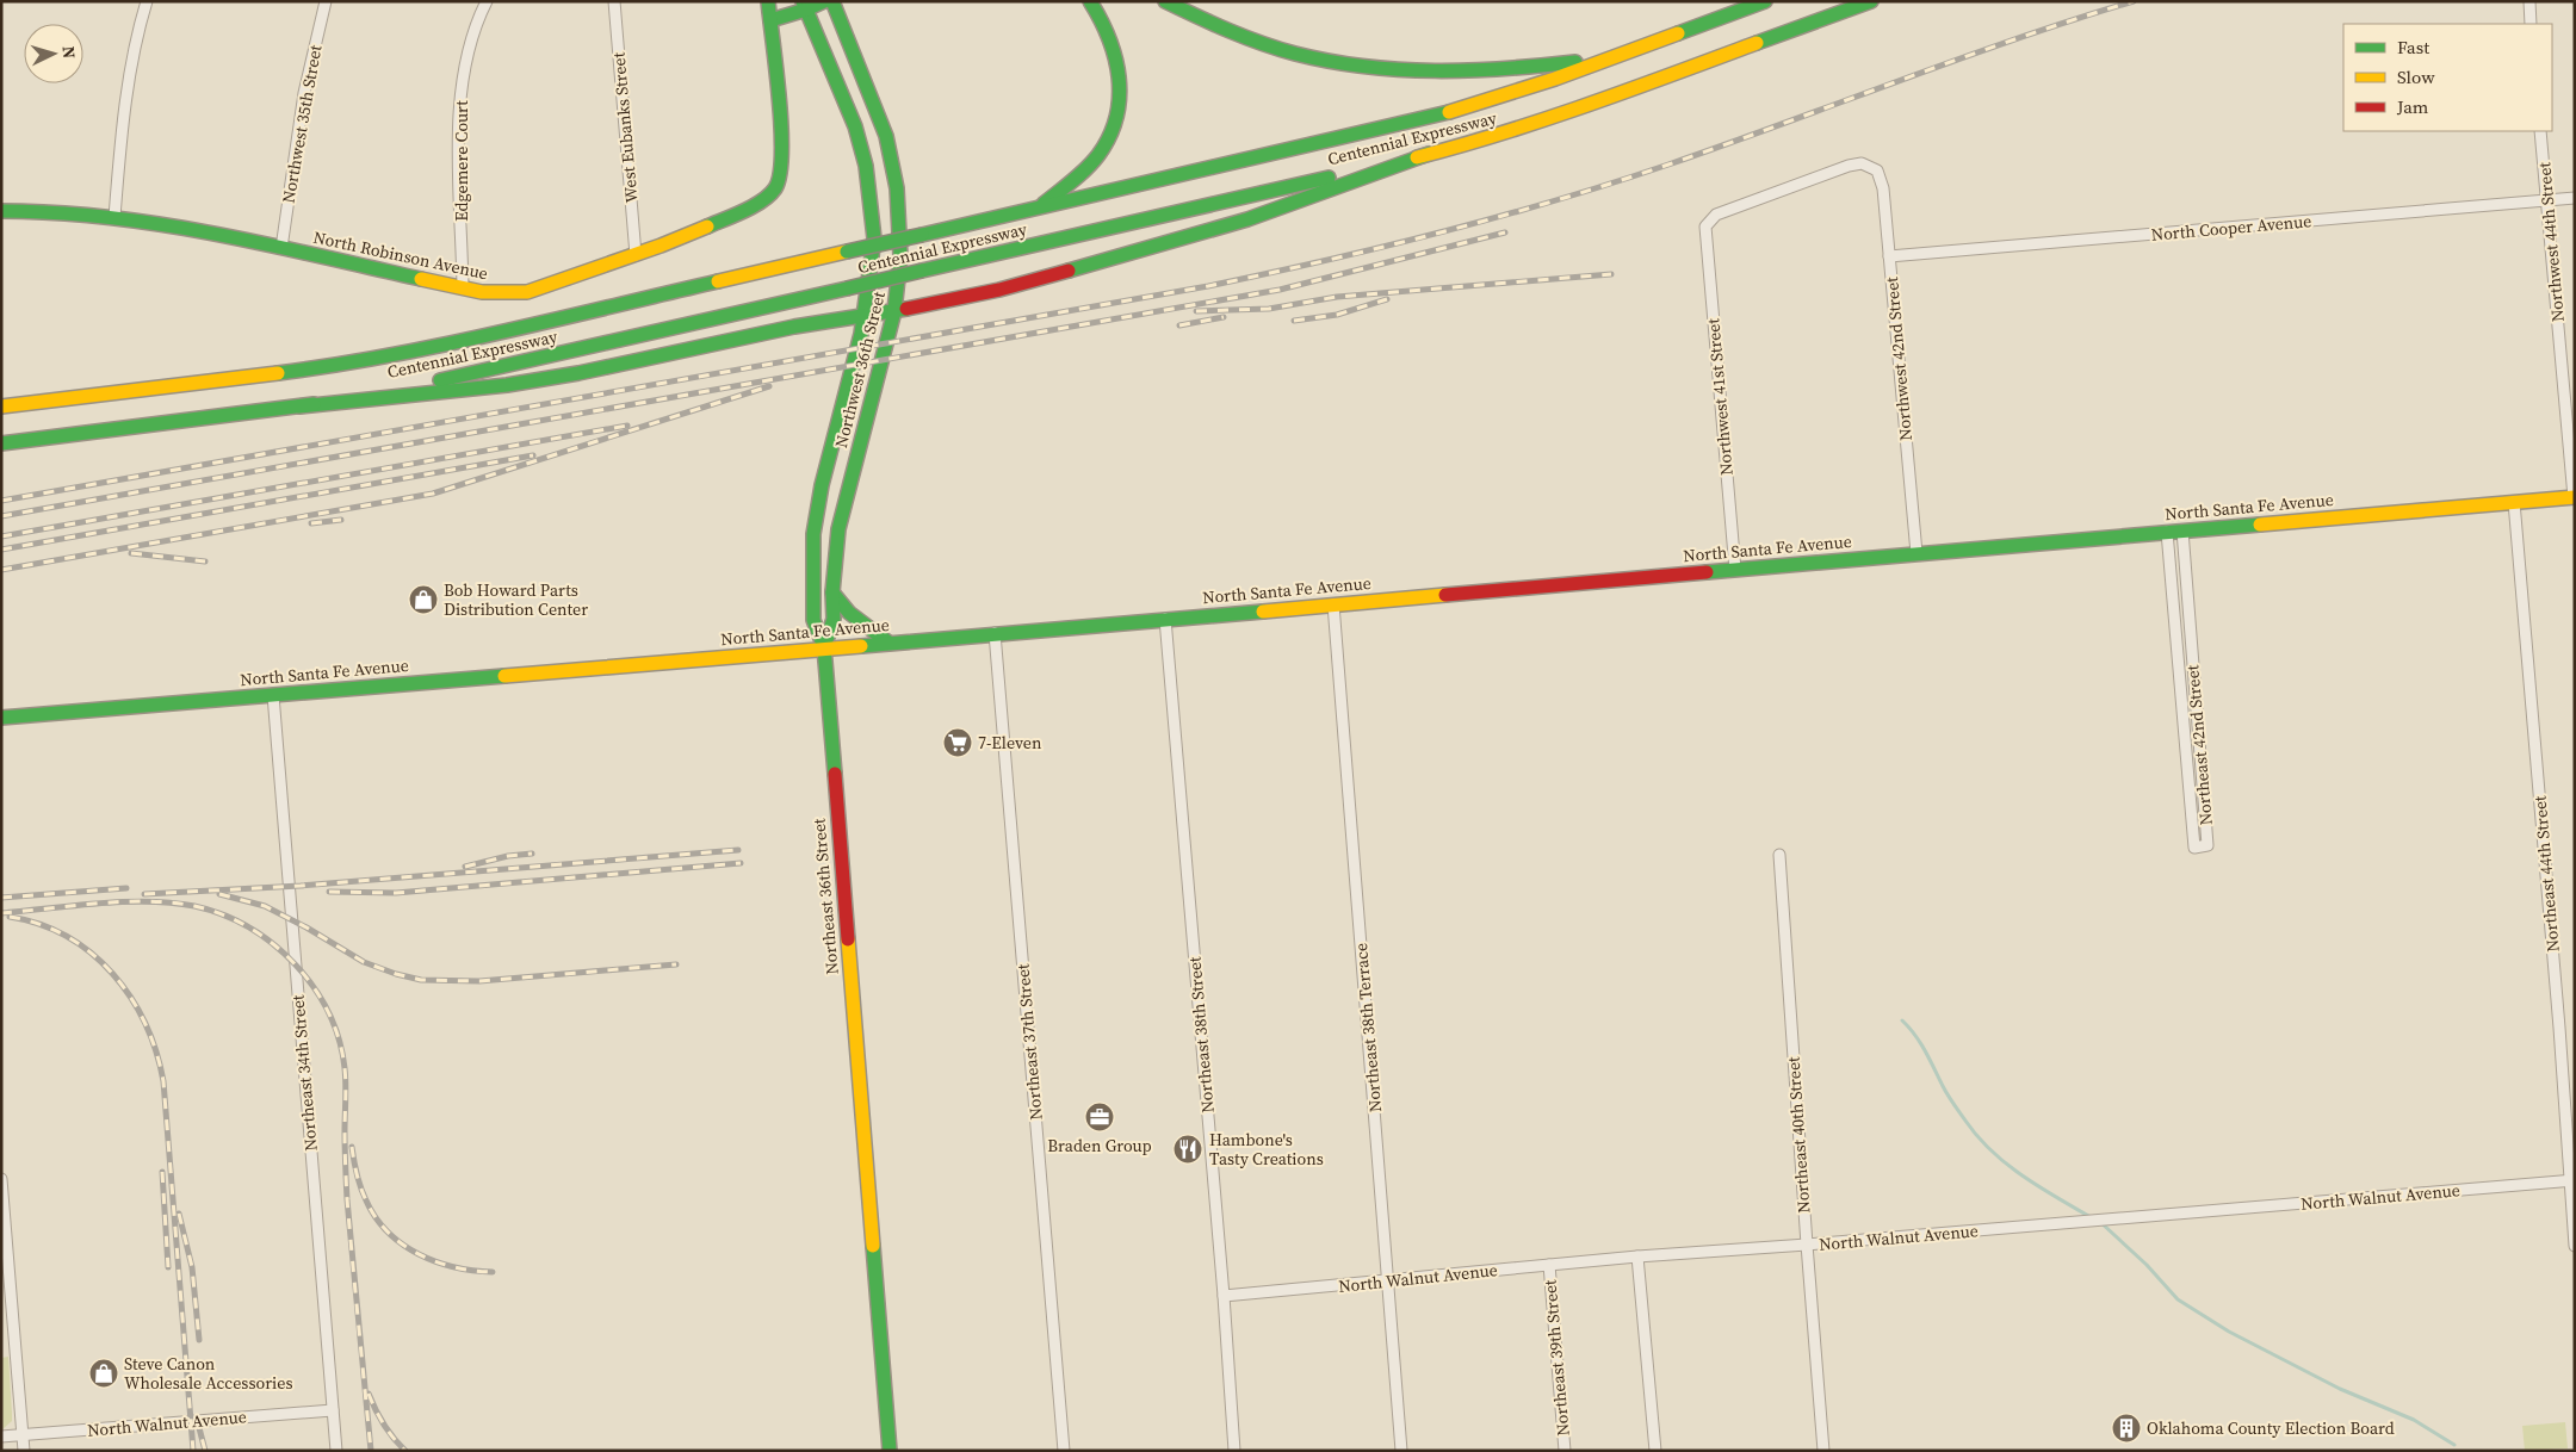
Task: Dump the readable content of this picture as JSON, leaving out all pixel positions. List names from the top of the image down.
{
  "streets": {
    "main road": [
      "Centennial Expressway",
      "North Robinson Avenue",
      "Northwest 36th Street",
      "North Santa Fe Avenue",
      "Northeast 36th Street"
    ],
    "street": [
      "Northwest 35th Street",
      "West Eubanks Street",
      "Edgemere Court",
      "North Cooper Avenue",
      "Northwest 44th Street",
      "Northwest 42nd Street",
      "Northwest 41st Street",
      "Northeast 42nd Street",
      "Northeast 44th Street",
      "Northeast 38th Terrace",
      "Northeast 38th Street",
      "Northeast 37th Street",
      "Northeast 34th Street",
      "Northeast 40th Street",
      "North Walnut Avenue",
      "Northeast 39th Street"
    ]
  },
  "crossings": [
    ["Northwest 35th Street", "North Robinson Avenue"],
    ["West Eubanks Street", "North Robinson Avenue"],
    ["Edgemere Court", "North Robinson Avenue"],
    ["North Cooper Avenue", "Northwest 44th Street"],
    ["North Cooper Avenue", "Northwest 42nd Street"],
    ["Northwest 44th Street", "North Santa Fe Avenue"],
    ["Northwest 42nd Street", "Northwest 41st Street"],
    ["Northwest 42nd Street", "North Santa Fe Avenue"],
    ["Northwest 36th Street", "North Santa Fe Avenue"],
    ["Northwest 36th Street", "Northeast 36th Street"],
    ["Northwest 41st Street", "North Santa Fe Avenue"],
    ["North Santa Fe Avenue", "Northeast 42nd Street"],
    ["North Santa Fe Avenue", "Northeast 44th Street"],
    ["North Santa Fe Avenue", "Northeast 36th Street"],
    ["North Santa Fe Avenue", "Northeast 38th Terrace"],
    ["North Santa Fe Avenue", "Northeast 38th Street"],
    ["North Santa Fe Avenue", "Northeast 37th Street"],
    ["North Santa Fe Avenue", "Northeast 34th Street"],
    ["Northeast 44th Street", "North Walnut Avenue"],
    ["Northeast 38th Terrace", "North Walnut Avenue"],
    ["Northeast 38th Street", "North Walnut Avenue"],
    ["Northeast 34th Street", "North Walnut Avenue"],
    ["Northeast 40th Street", "North Walnut Avenue"],
    ["North Walnut Avenue", "Northeast 39th Street"]
  ],
  "places": {
    "shop": ["Bob Howard Parts Distribution Center", "Steve Canon Wholesale Accessories"],
    "supermarket": ["7-Eleven"],
    "office": ["Braden Group"],
    "restaurant": ["Hambone's Tasty Creations"],
    "building": ["Oklahoma County Election Board"]
  },
  "legend": ["Fast", "Slow", "Jam"],
  "north": "right"
}
